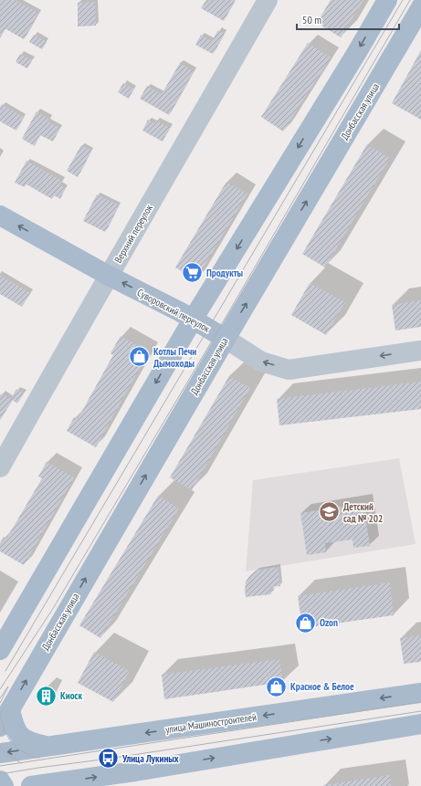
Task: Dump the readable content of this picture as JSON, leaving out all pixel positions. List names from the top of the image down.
{
  "streets": {
    "main road": ["Донбасская улица", "Суворовский переулок", "улица Машиностроителей"],
    "street": ["Верхний переулок"]
  },
  "crossings": [
    ["Донбасская улица", "Суворовский переулок"],
    ["Верхний переулок", "Суворовский переулок"]
  ],
  "one_way": ["Суворовский переулок"],
  "places": {
    "supermarket": ["Продукты"],
    "shop": ["Котлы Печи Дымоходы", "Ozon", "Красное & Белое"],
    "school or university": ["Детский сад № 202"],
    "building": ["Киоск"],
    "bus stop": ["Улица Лукиных"]
  },
  "scale_bar": "50 m"
}
